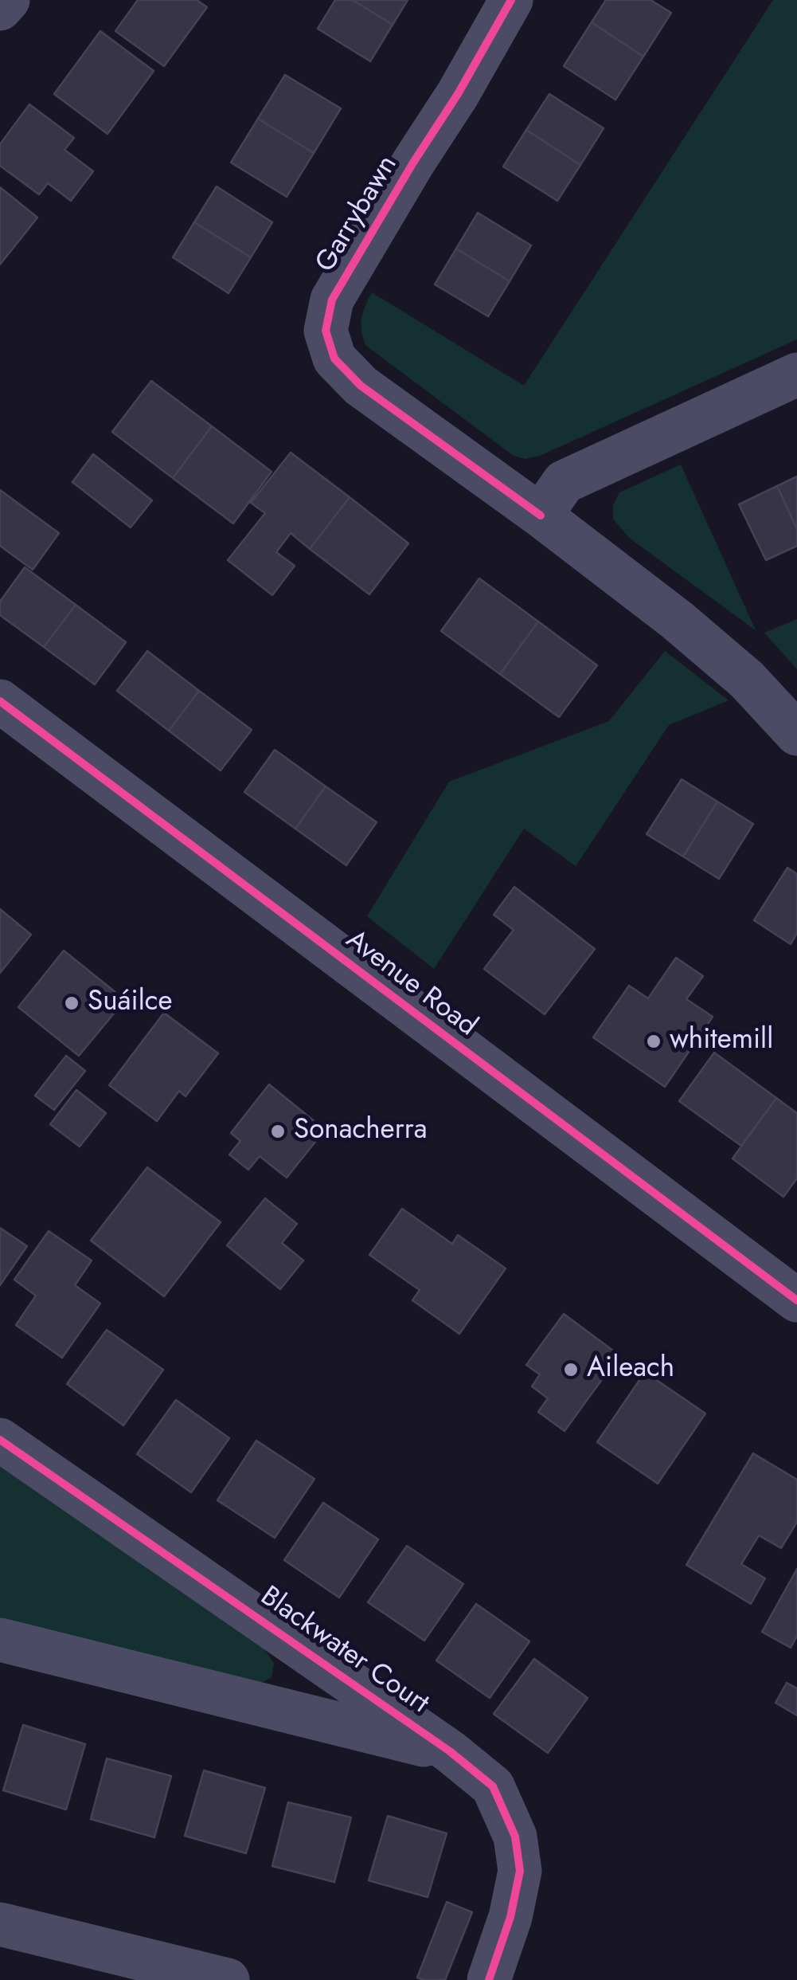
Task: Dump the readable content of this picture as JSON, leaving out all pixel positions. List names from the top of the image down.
{
  "streets": {
    "street": ["Garrybawn", "Avenue Road", "Blackwater Court"]
  },
  "places": [
    "Suáilce",
    "whitemill",
    "Sonacherra",
    "Aileach"
  ]
}
